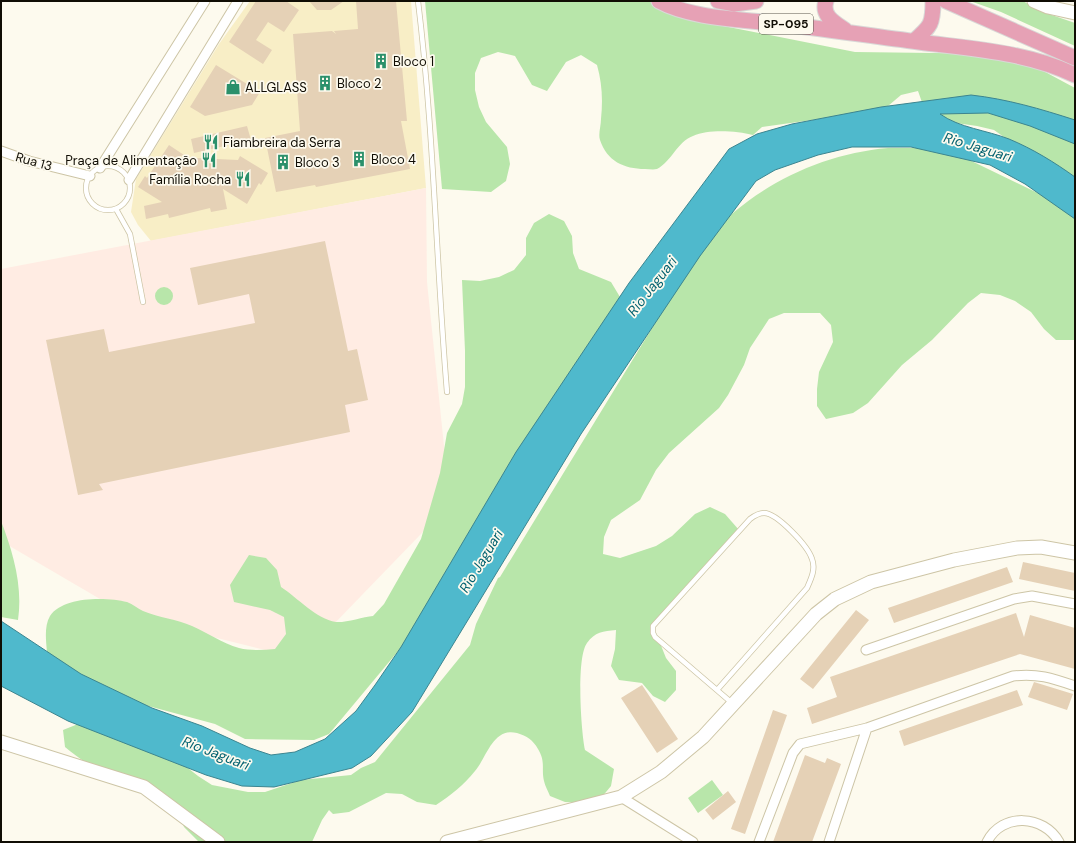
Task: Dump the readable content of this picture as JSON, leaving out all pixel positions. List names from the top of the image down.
{
  "streets": {
    "main road": ["SP-095"],
    "street": ["Rua 13"]
  },
  "water": ["Rio Jaguari"],
  "places": {
    "building": [
      "Bloco 1",
      "Bloco 2",
      "Bloco 4",
      "Bloco 3"
    ],
    "shop": ["ALLGLASS"],
    "restaurant": ["Fiambreira da Serra", "Praça de Alimentação", "Família Rocha"]
  }
}
